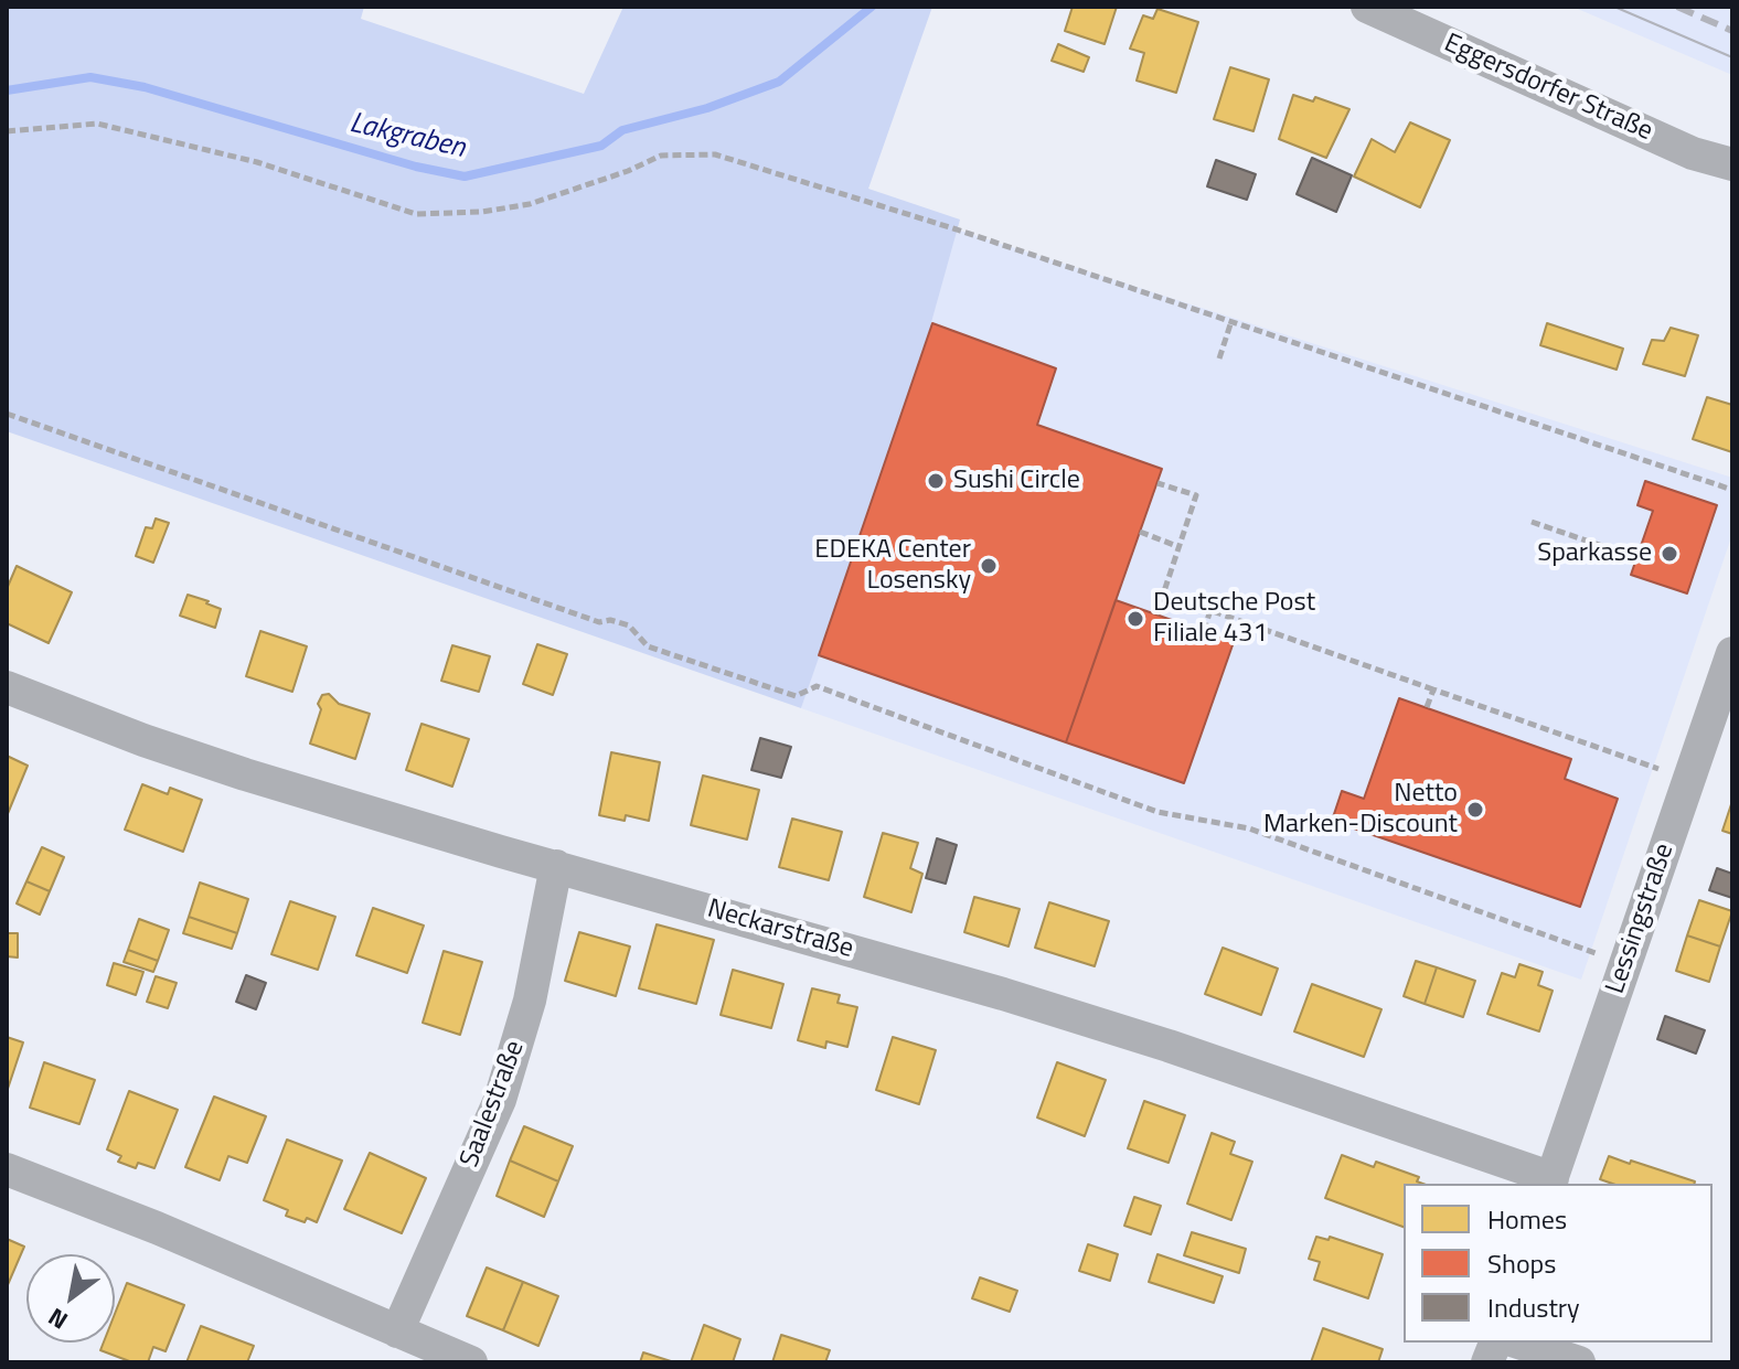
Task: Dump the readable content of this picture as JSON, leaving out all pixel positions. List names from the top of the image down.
{
  "streets": {
    "street": [
      "Eggersdorfer Straße",
      "Lessingstraße",
      "Neckarstraße",
      "Saalestraße"
    ]
  },
  "crossings": [
    ["Lessingstraße", "Neckarstraße"],
    ["Neckarstraße", "Saalestraße"]
  ],
  "water": ["Lakgraben"],
  "places": [
    "Sushi Circle",
    "Sparkasse",
    "EDEKA Center Losensky",
    "Deutsche Post Filiale 431",
    "Netto Marken-Discount"
  ],
  "legend": ["Homes", "Shops", "Industry"],
  "north": "bottom left"
}
